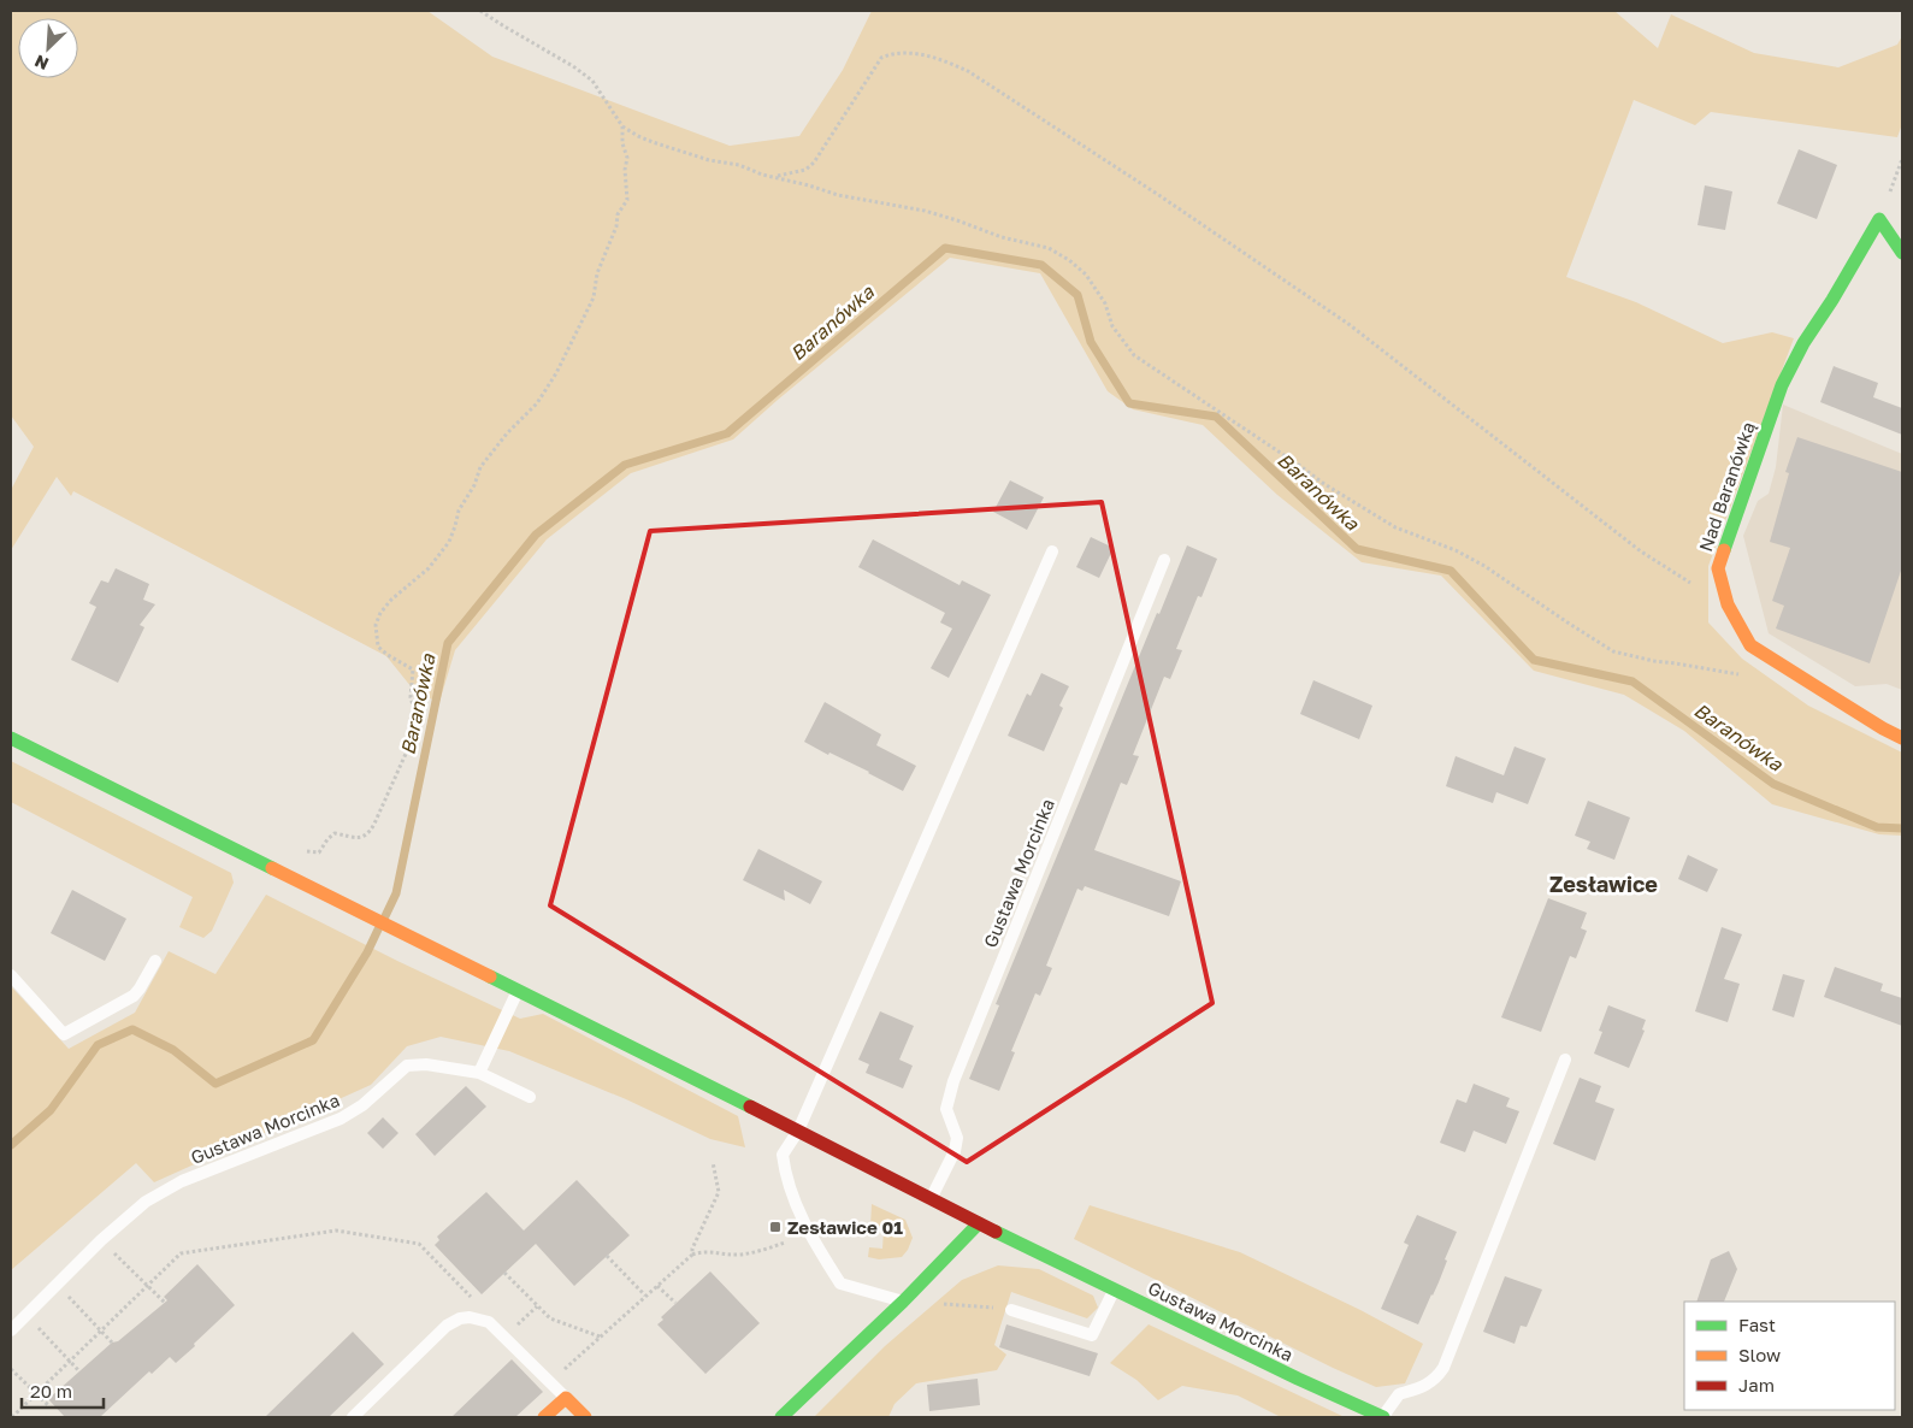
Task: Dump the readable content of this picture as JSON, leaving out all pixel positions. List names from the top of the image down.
{
  "streets": {
    "street": ["Nad Baranówką", "Gustawa Morcinka"]
  },
  "districts": ["Zesławice"],
  "water": ["Baranówka"],
  "places": {
    "transit": ["Zesławice 01"]
  },
  "legend": ["Fast", "Slow", "Jam"],
  "scale_bar": "20 m",
  "north": "bottom left"
}
